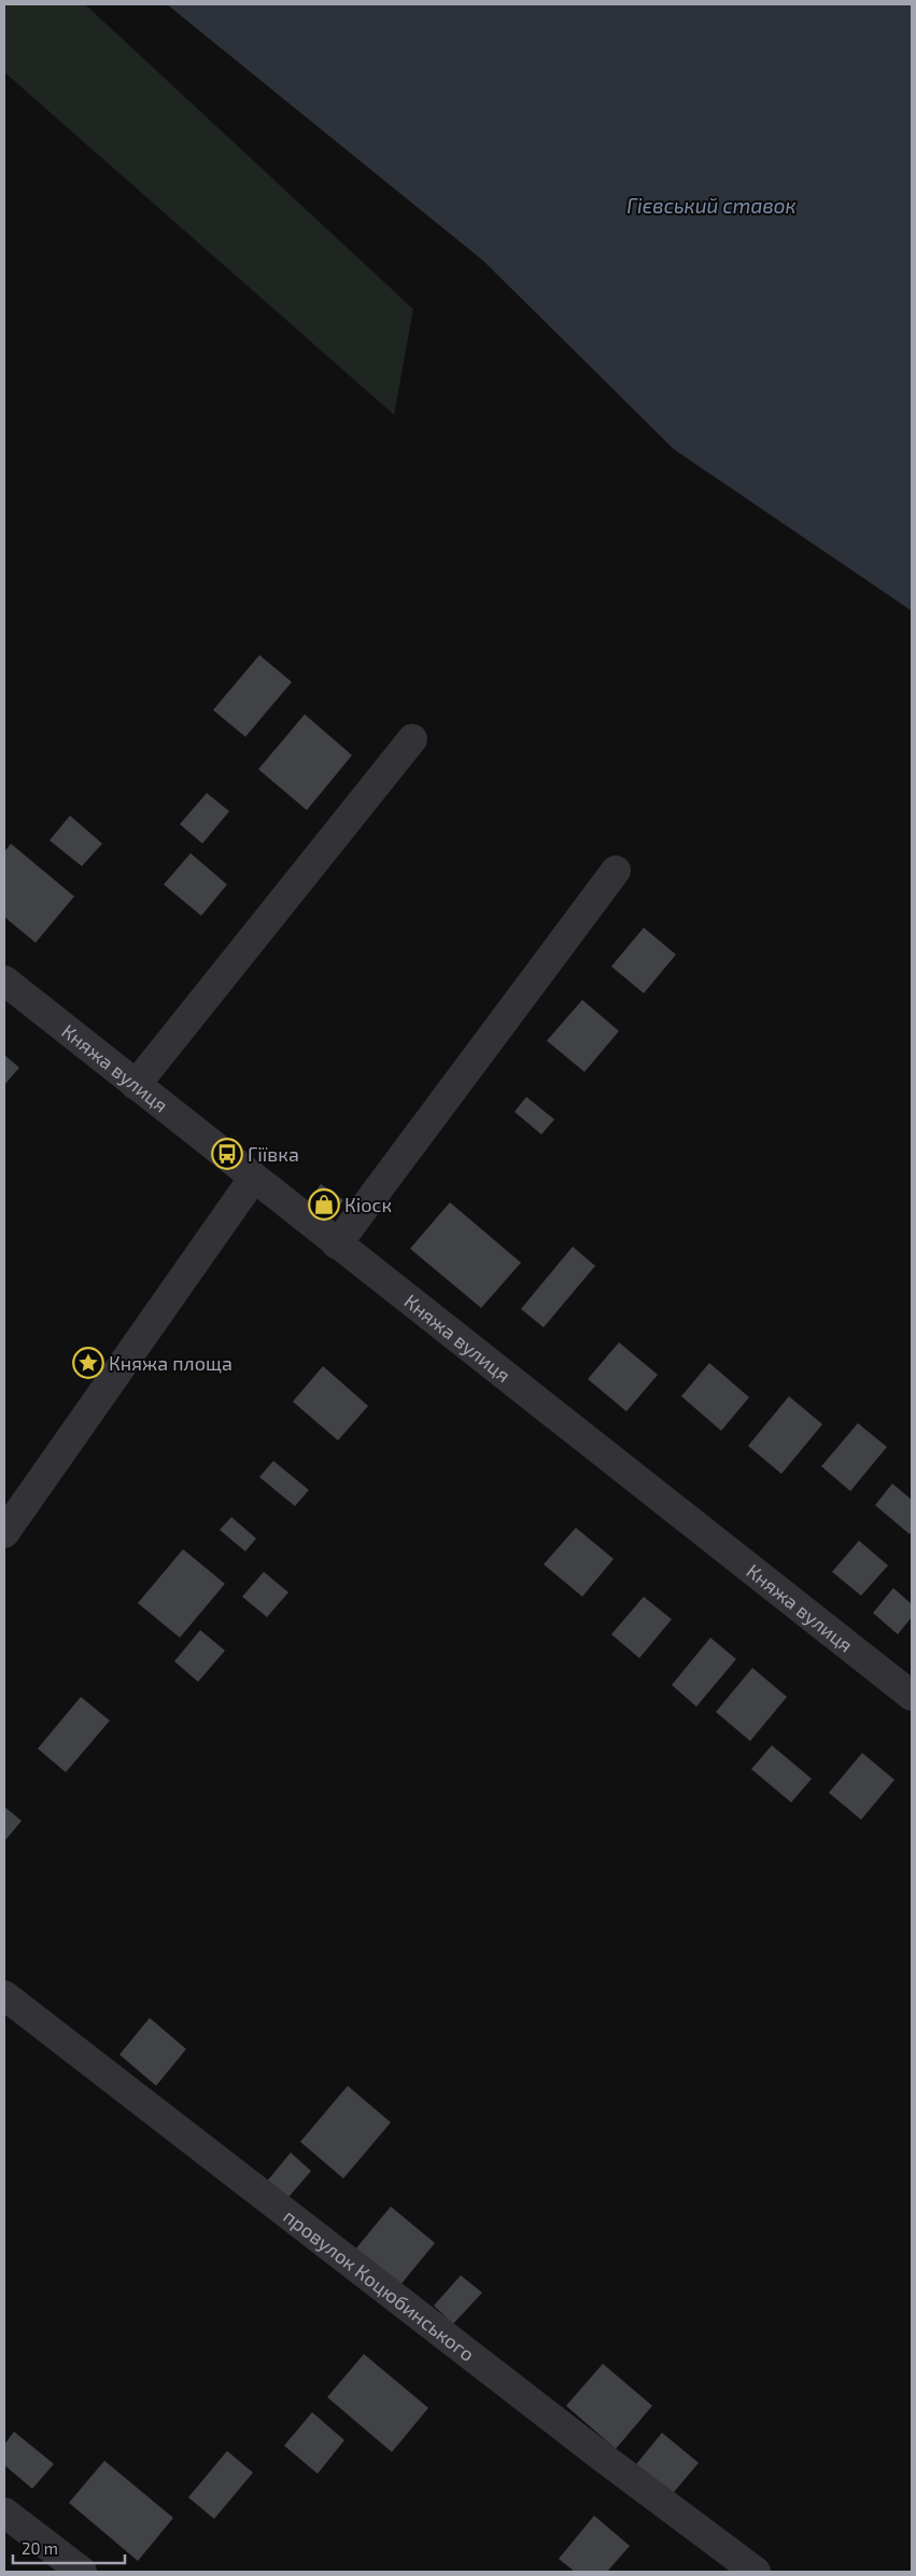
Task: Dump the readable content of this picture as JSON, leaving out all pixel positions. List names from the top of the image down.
{
  "streets": {
    "street": ["Княжа вулиця", "провулок Коцюбинського"]
  },
  "water": ["Гієвський ставок"],
  "places": {
    "bus stop": ["Гіївка"],
    "shop": ["Кіоск"],
    "place": ["Княжа площа"]
  },
  "scale_bar": "20 m"
}
